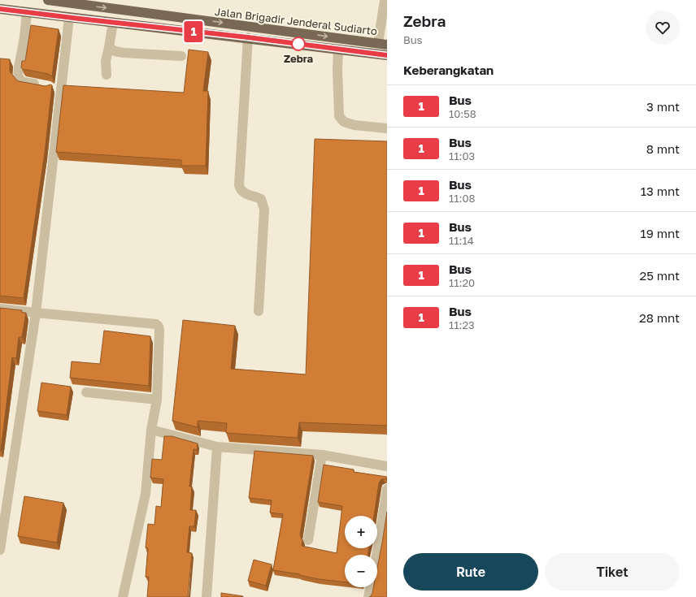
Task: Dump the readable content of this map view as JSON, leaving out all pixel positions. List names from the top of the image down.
{
  "streets": {
    "main road": ["Jalan Brigadir Jenderal Sudiarto"]
  },
  "places": ["Zebra"],
  "lines": ["bus line 1"],
  "page": {
    "on_map": "1",
    "heading": [
      ["Zebra", "Bus"],
      "Keberangkatan"
    ],
    "list": [
      {
        "mark": "1",
        "name": "Bus",
        "note": "10:58",
        "value": "3 mnt"
      },
      {
        "mark": "1",
        "name": "Bus",
        "note": "11:03",
        "value": "8 mnt"
      },
      {
        "mark": "1",
        "name": "Bus",
        "note": "11:08",
        "value": "13 mnt"
      },
      {
        "mark": "1",
        "name": "Bus",
        "note": "11:14",
        "value": "19 mnt"
      },
      {
        "mark": "1",
        "name": "Bus",
        "note": "11:20",
        "value": "25 mnt"
      },
      {
        "mark": "1",
        "name": "Bus",
        "note": "11:23",
        "value": "28 mnt"
      }
    ],
    "map_buttons": ["+", "−"],
    "buttons": ["Rute", "Tiket"]
  }
}
